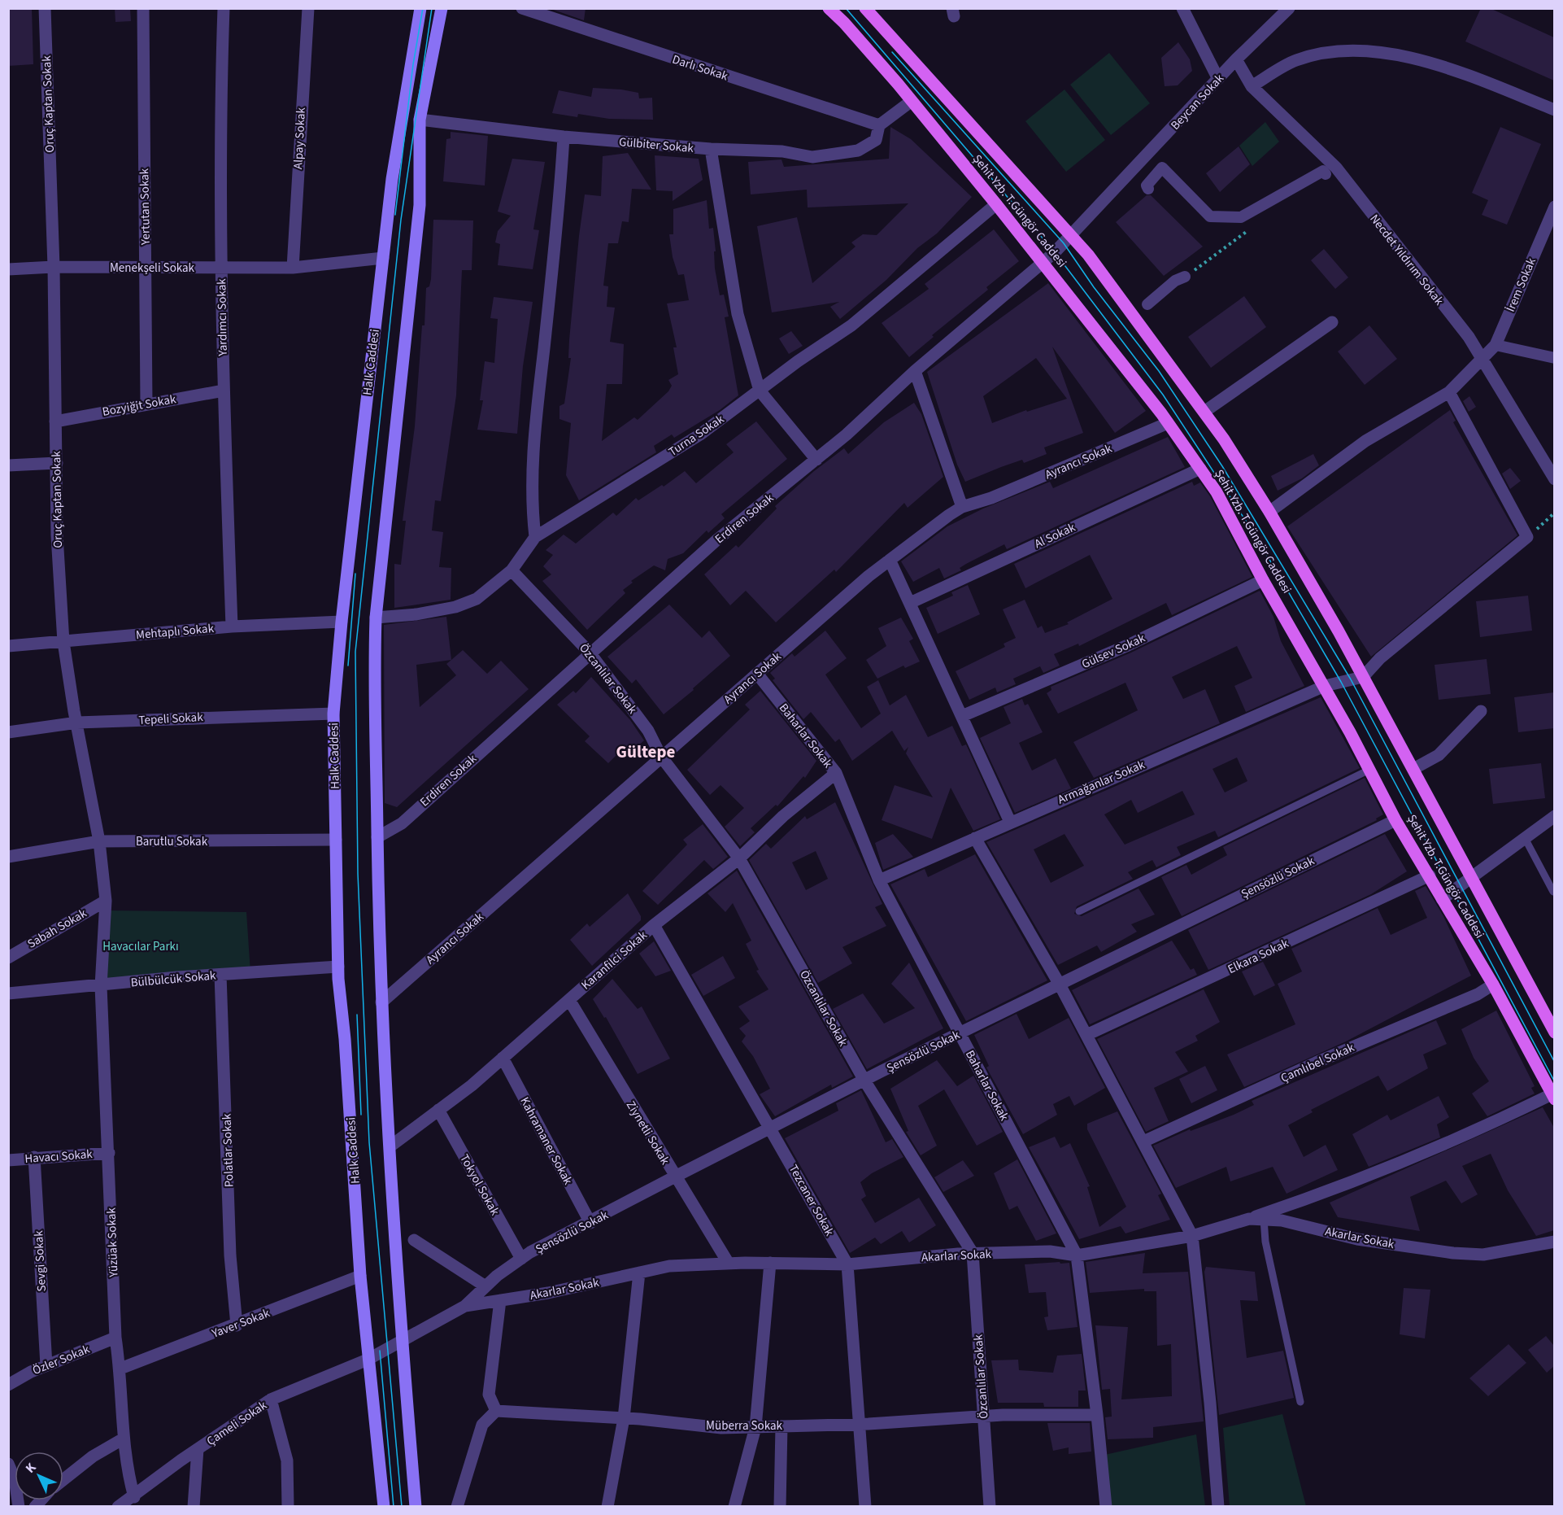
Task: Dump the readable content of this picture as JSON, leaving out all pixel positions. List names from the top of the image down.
{
  "streets": {
    "main road": ["Şehit Yzb. T.Güngör Caddesi", "Halk Caddesi"],
    "street": [
      "Darlı Sokak",
      "Beycan Sokak",
      "Oruç Kaptan Sokak",
      "Alpay Sokak",
      "Gülbiter Sokak",
      "Yertutan Sokak",
      "Necdet Yıldırım Sokak",
      "Menekşeli Sokak",
      "İrem Sokak",
      "Yardımcı Sokak",
      "Bozyiğit Sokak",
      "Turna Sokak",
      "Ayrancı Sokak",
      "Erdiren Sokak",
      "Al Sokak",
      "Mehtaplı Sokak",
      "Gülsev Sokak",
      "Özcanlılar Sokak",
      "Tepeli Sokak",
      "Baharlar Sokak",
      "Armağanlar Sokak",
      "Barutlu Sokak",
      "Şensözlü Sokak",
      "Sabah Sokak",
      "Elkara Sokak",
      "Karanfilci Sokak",
      "Bülbülcük Sokak",
      "Çamlıbel Sokak",
      "Ziynetli Sokak",
      "Kahramaner Sokak",
      "Polatlar Sokak",
      "Havacı Sokak",
      "Tokyol Sokak",
      "Tezcaner Sokak",
      "Akarlar Sokak",
      "Yüzüak Sokak",
      "Sevgi Sokak",
      "Yaver Sokak",
      "Özler Sokak",
      "Çameli Sokak",
      "Müberra Sokak"
    ]
  },
  "crossings": [
    ["Darlı Sokak", "Gülbiter Sokak"],
    ["Beycan Sokak", "Necdet Yıldırım Sokak"],
    ["Beycan Sokak", "Erdiren Sokak"],
    ["Oruç Kaptan Sokak", "Menekşeli Sokak"],
    ["Oruç Kaptan Sokak", "Bozyiğit Sokak"],
    ["Oruç Kaptan Sokak", "Mehtaplı Sokak"],
    ["Oruç Kaptan Sokak", "Tepeli Sokak"],
    ["Oruç Kaptan Sokak", "Barutlu Sokak"],
    ["Oruç Kaptan Sokak", "Sabah Sokak"],
    ["Oruç Kaptan Sokak", "Bülbülcük Sokak"],
    ["Oruç Kaptan Sokak", "Yüzüak Sokak"],
    ["Alpay Sokak", "Menekşeli Sokak"],
    ["Yertutan Sokak", "Menekşeli Sokak"],
    ["Yertutan Sokak", "Bozyiğit Sokak"],
    ["Şehit Yzb. T.Güngör Caddesi", "İrem Sokak"],
    ["Şehit Yzb. T.Güngör Caddesi", "Turna Sokak"],
    ["Şehit Yzb. T.Güngör Caddesi", "Ayrancı Sokak"],
    ["Şehit Yzb. T.Güngör Caddesi", "Erdiren Sokak"],
    ["Şehit Yzb. T.Güngör Caddesi", "Al Sokak"],
    ["Şehit Yzb. T.Güngör Caddesi", "Gülsev Sokak"],
    ["Şehit Yzb. T.Güngör Caddesi", "Armağanlar Sokak"],
    ["Şehit Yzb. T.Güngör Caddesi", "Şensözlü Sokak"],
    ["Şehit Yzb. T.Güngör Caddesi", "Elkara Sokak"],
    ["Şehit Yzb. T.Güngör Caddesi", "Çamlıbel Sokak"],
    ["Necdet Yıldırım Sokak", "İrem Sokak"],
    ["Menekşeli Sokak", "Yardımcı Sokak"],
    ["Menekşeli Sokak", "Halk Caddesi"],
    ["Yardımcı Sokak", "Bozyiğit Sokak"],
    ["Yardımcı Sokak", "Mehtaplı Sokak"],
    ["Halk Caddesi", "Mehtaplı Sokak"],
    ["Halk Caddesi", "Tepeli Sokak"],
    ["Halk Caddesi", "Barutlu Sokak"],
    ["Halk Caddesi", "Bülbülcük Sokak"],
    ["Halk Caddesi", "Akarlar Sokak"],
    ["Halk Caddesi", "Yaver Sokak"],
    ["Halk Caddesi", "Çameli Sokak"],
    ["Turna Sokak", "Özcanlılar Sokak"],
    ["Ayrancı Sokak", "Özcanlılar Sokak"],
    ["Ayrancı Sokak", "Baharlar Sokak"],
    ["Erdiren Sokak", "Özcanlılar Sokak"],
    ["Özcanlılar Sokak", "Şensözlü Sokak"],
    ["Özcanlılar Sokak", "Karanfilci Sokak"],
    ["Özcanlılar Sokak", "Akarlar Sokak"],
    ["Özcanlılar Sokak", "Müberra Sokak"],
    ["Baharlar Sokak", "Armağanlar Sokak"],
    ["Baharlar Sokak", "Şensözlü Sokak"],
    ["Baharlar Sokak", "Karanfilci Sokak"],
    ["Baharlar Sokak", "Akarlar Sokak"],
    ["Baharlar Sokak", "Müberra Sokak"],
    ["Şensözlü Sokak", "Ziynetli Sokak"],
    ["Şensözlü Sokak", "Kahramaner Sokak"],
    ["Şensözlü Sokak", "Tokyol Sokak"],
    ["Şensözlü Sokak", "Tezcaner Sokak"],
    ["Şensözlü Sokak", "Akarlar Sokak"],
    ["Karanfilci Sokak", "Ziynetli Sokak"],
    ["Karanfilci Sokak", "Kahramaner Sokak"],
    ["Karanfilci Sokak", "Tokyol Sokak"],
    ["Karanfilci Sokak", "Tezcaner Sokak"],
    ["Bülbülcük Sokak", "Polatlar Sokak"],
    ["Bülbülcük Sokak", "Yüzüak Sokak"],
    ["Ziynetli Sokak", "Akarlar Sokak"],
    ["Polatlar Sokak", "Yaver Sokak"],
    ["Havacı Sokak", "Yüzüak Sokak"],
    ["Havacı Sokak", "Sevgi Sokak"],
    ["Tezcaner Sokak", "Akarlar Sokak"],
    ["Tezcaner Sokak", "Müberra Sokak"],
    ["Akarlar Sokak", "Çameli Sokak"],
    ["Yüzüak Sokak", "Yaver Sokak"],
    ["Yüzüak Sokak", "Özler Sokak"],
    ["Yüzüak Sokak", "Çameli Sokak"],
    ["Sevgi Sokak", "Özler Sokak"]
  ],
  "districts": ["Gültepe"],
  "parks": ["Havacılar Parkı"],
  "north": "top left"
}
